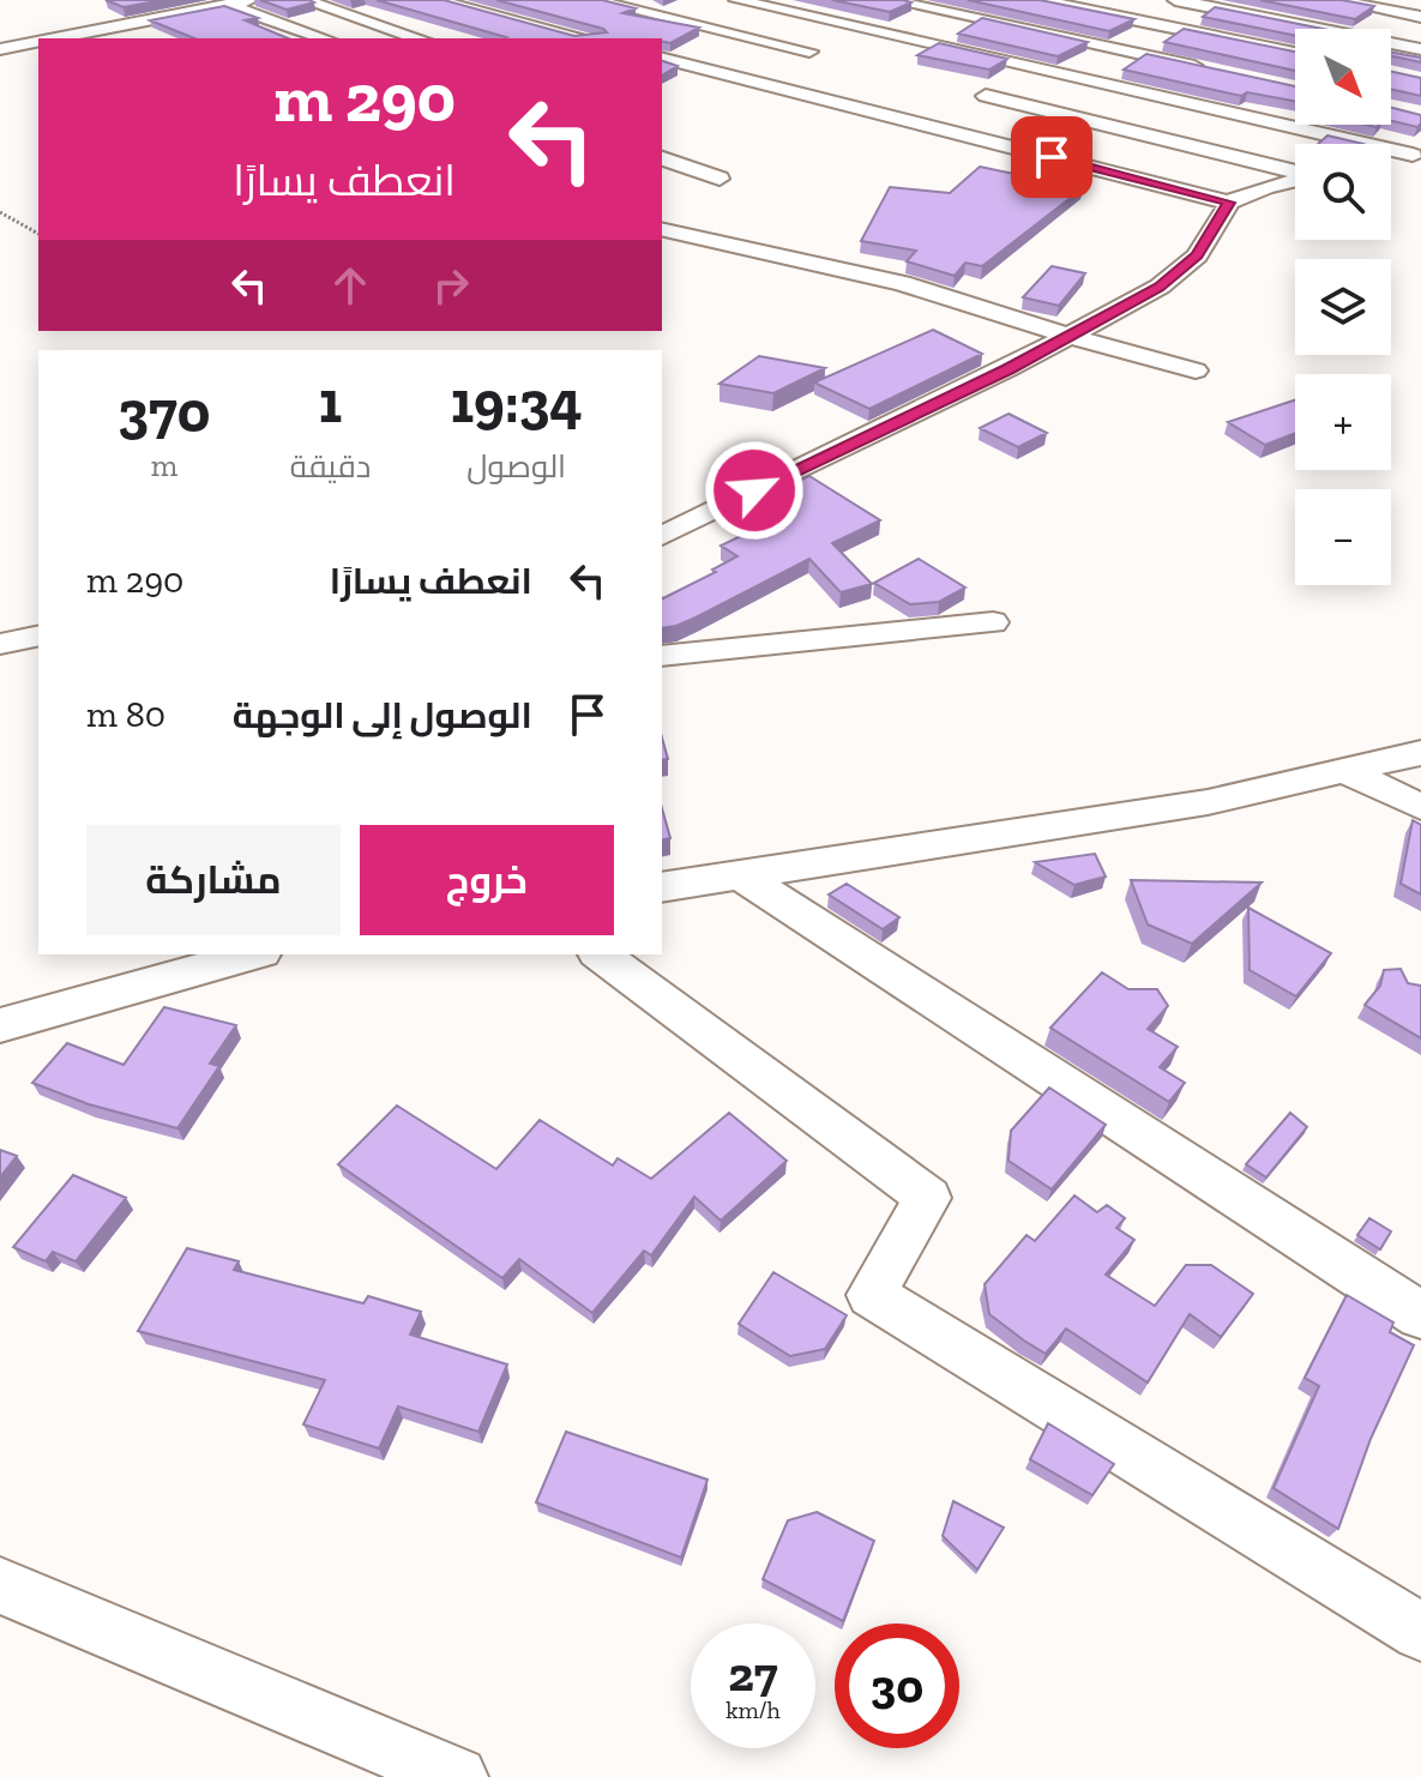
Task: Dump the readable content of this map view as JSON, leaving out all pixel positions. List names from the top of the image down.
{
  "north": "bottom right",
  "page": {
    "map_buttons": ["+", "−"],
    "turn": ["290 m", "انعطف يسارًا"],
    "eta": [
      "19:34",
      "الوصول",
      "1",
      "دقيقة",
      "370",
      "m"
    ],
    "list": [
      {
        "name": "انعطف يسارًا",
        "value": "290 m"
      },
      {
        "name": "الوصول إلى الوجهة",
        "value": "80 m"
      }
    ],
    "buttons": ["خروج", "مشاركة"],
    "speed": "27 km/h",
    "limit": "30"
  }
}
